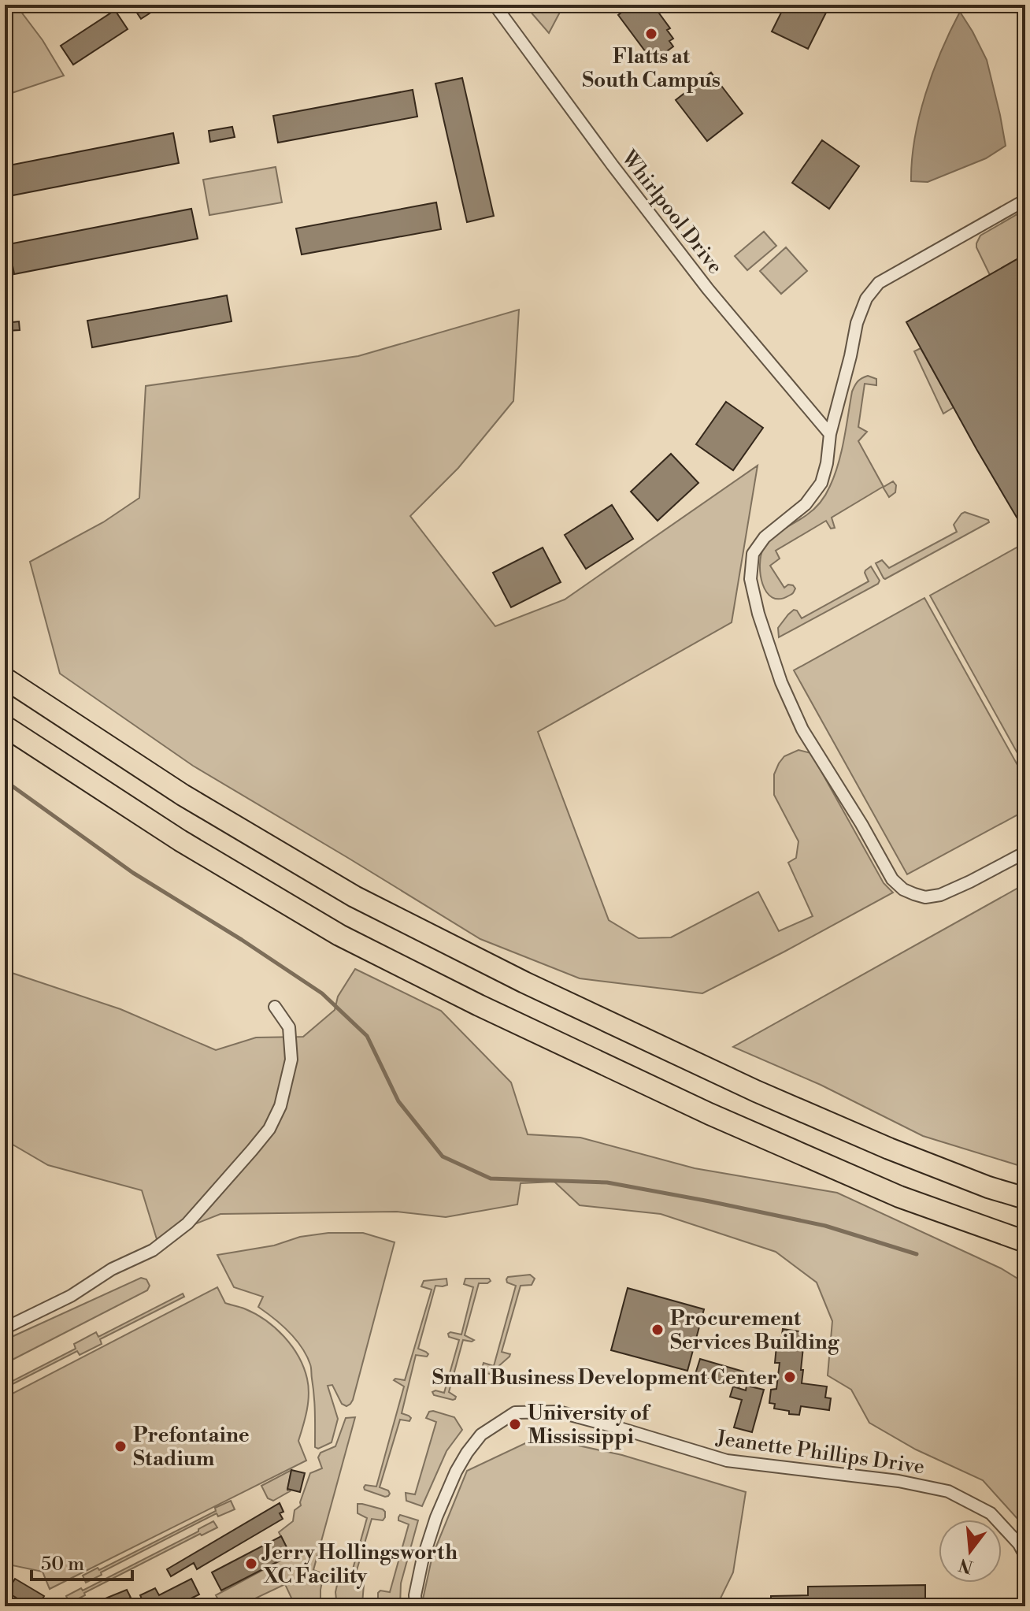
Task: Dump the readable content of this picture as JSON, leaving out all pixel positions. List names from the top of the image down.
{
  "streets": {
    "street": ["Whirlpool Drive", "Jeanette Phillips Drive"]
  },
  "places": [
    "Flatts at South Campus",
    "Procurement Services Building",
    "Small Business Development Center",
    "University of Mississippi",
    "Prefontaine Stadium",
    "Jerry Hollingsworth XC Facility"
  ],
  "scale_bar": "50 m",
  "north": "bottom"
}
